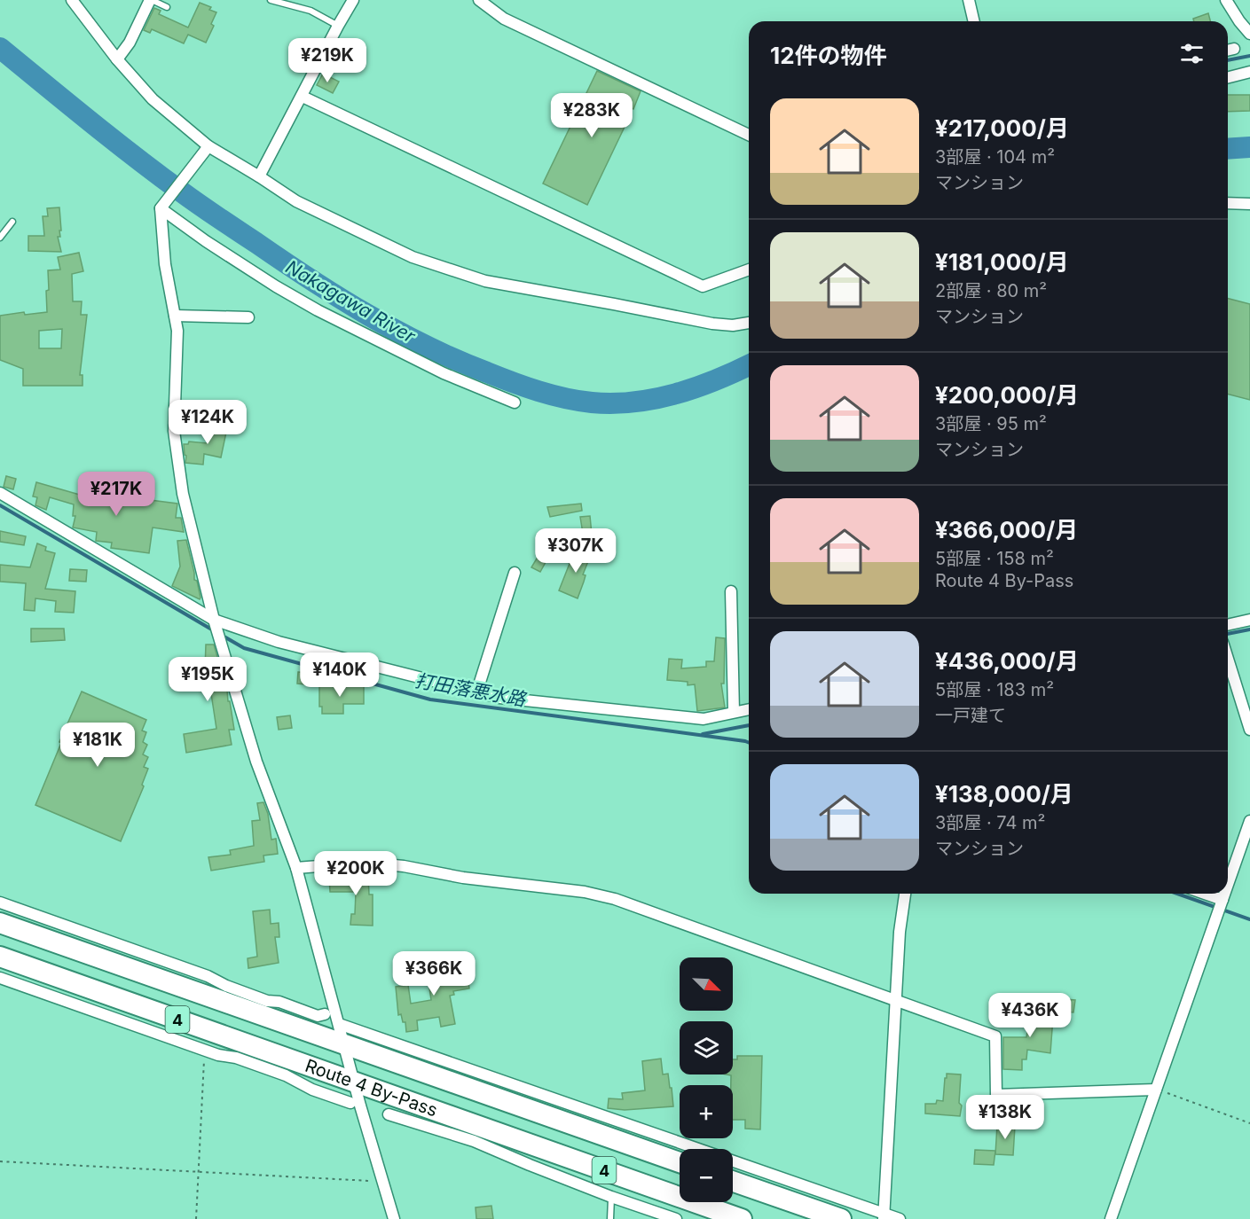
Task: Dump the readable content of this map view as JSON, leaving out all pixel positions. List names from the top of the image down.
{
  "streets": {
    "highway": ["4", "Route 4 By-Pass"]
  },
  "water": ["Nakagawa River", "打田落悪水路"],
  "north": "bottom right",
  "page": {
    "heading": "12件の物件",
    "price": [
      "¥219K",
      "¥283K",
      "¥124K",
      "¥217K",
      "¥307K",
      "¥140K",
      "¥195K",
      "¥181K",
      "¥200K",
      "¥366K",
      "¥436K",
      "¥138K"
    ],
    "list": [
      {
        "name": "¥217,000/月",
        "note": "3部屋 · 104 m² · マンション"
      },
      {
        "name": "¥181,000/月",
        "note": "2部屋 · 80 m² · マンション"
      },
      {
        "name": "¥200,000/月",
        "note": "3部屋 · 95 m² · マンション"
      },
      {
        "name": "¥366,000/月",
        "note": "5部屋 · 158 m² · Route 4 By-Pass"
      },
      {
        "name": "¥436,000/月",
        "note": "5部屋 · 183 m² · 一戸建て"
      },
      {
        "name": "¥138,000/月",
        "note": "3部屋 · 74 m² · マンション"
      }
    ],
    "map_buttons": ["+", "−"]
  }
}
